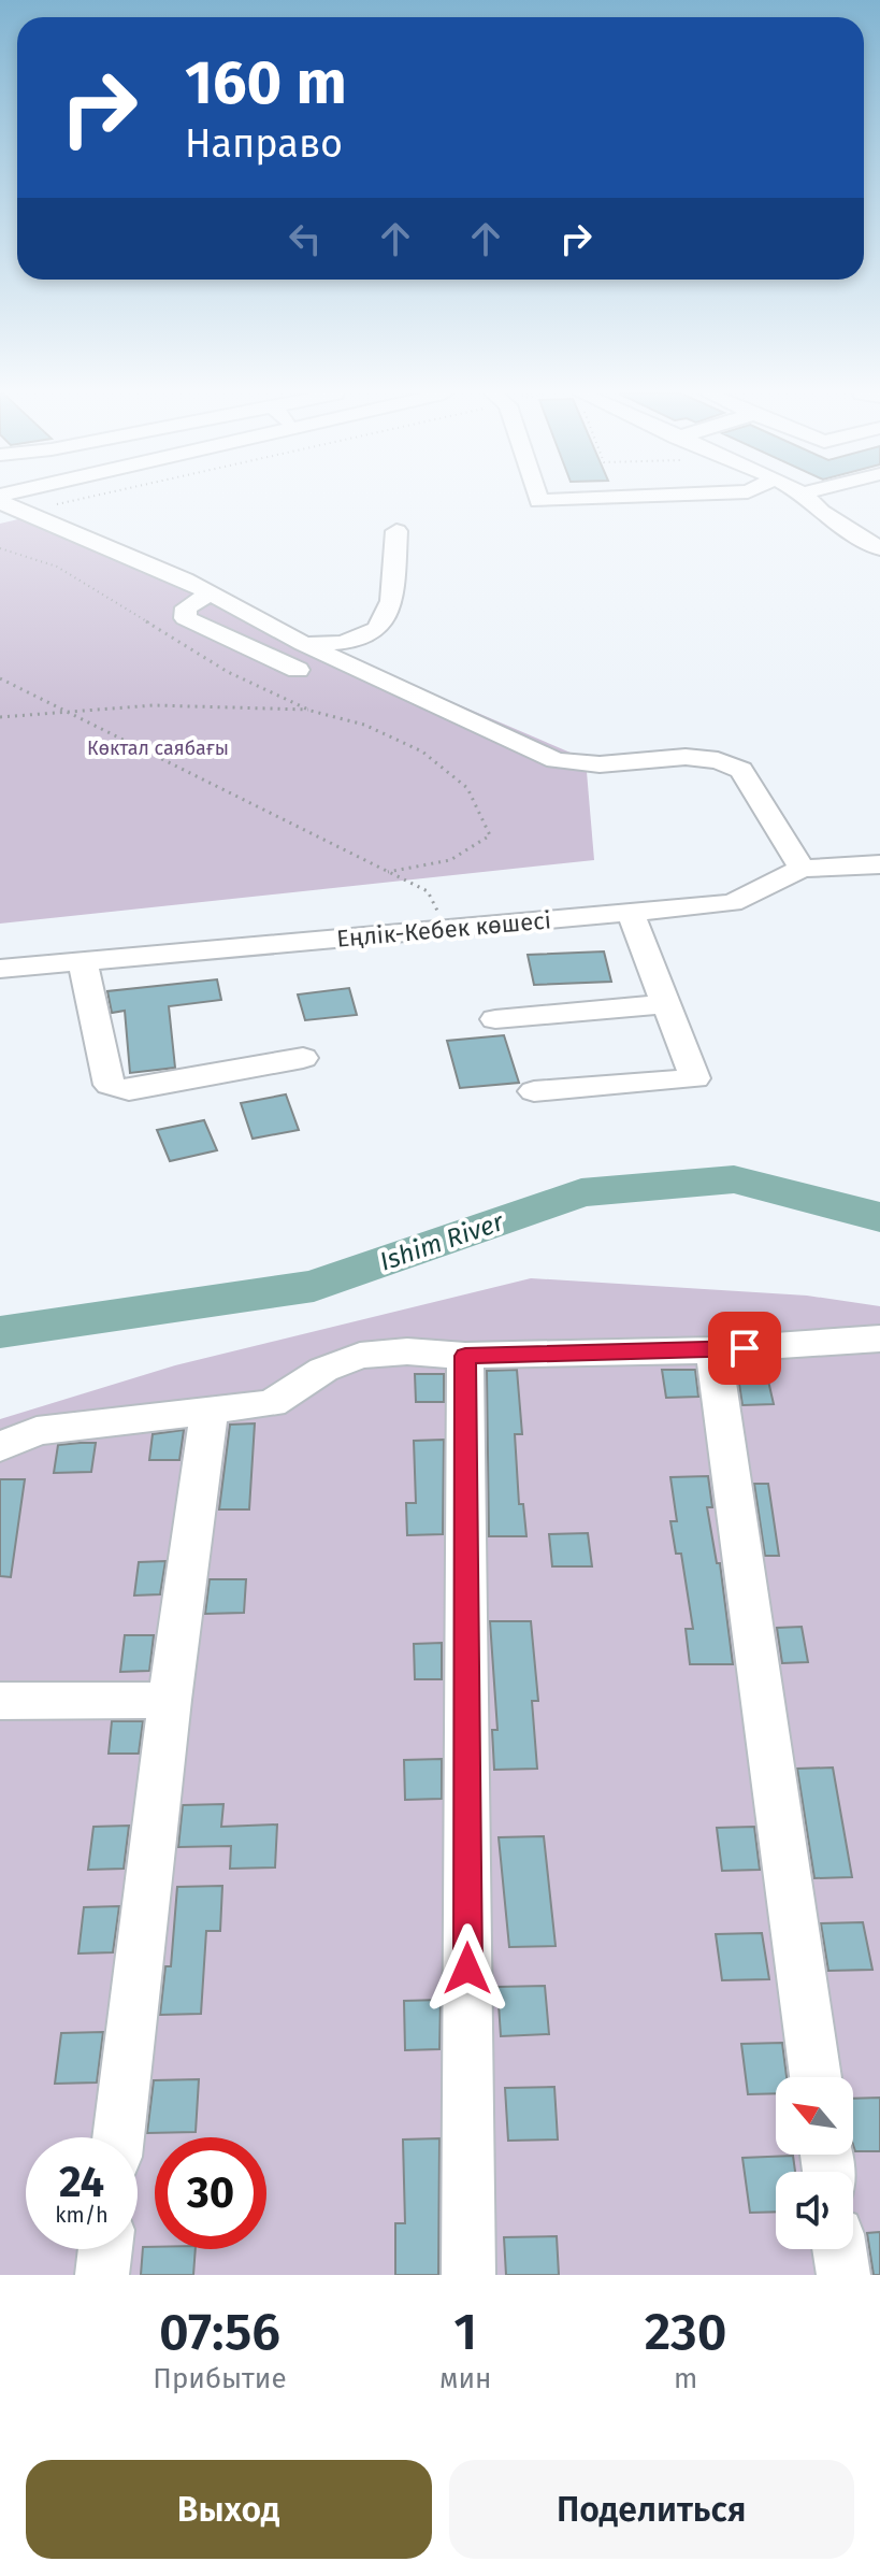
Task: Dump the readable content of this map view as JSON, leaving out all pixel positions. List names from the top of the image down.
{
  "streets": {
    "street": ["Еңлік-Кебек көшесі"]
  },
  "water": ["Ishim River"],
  "parks": ["Көктал саябағы"],
  "north": "top left",
  "page": {
    "turn": ["160 m", "Направо"],
    "speed": "24 km/h",
    "limit": "30",
    "eta": [
      "07:56",
      "Прибытие",
      "1",
      "мин",
      "230",
      "m"
    ],
    "buttons": ["Выход", "Поделиться"]
  }
}
